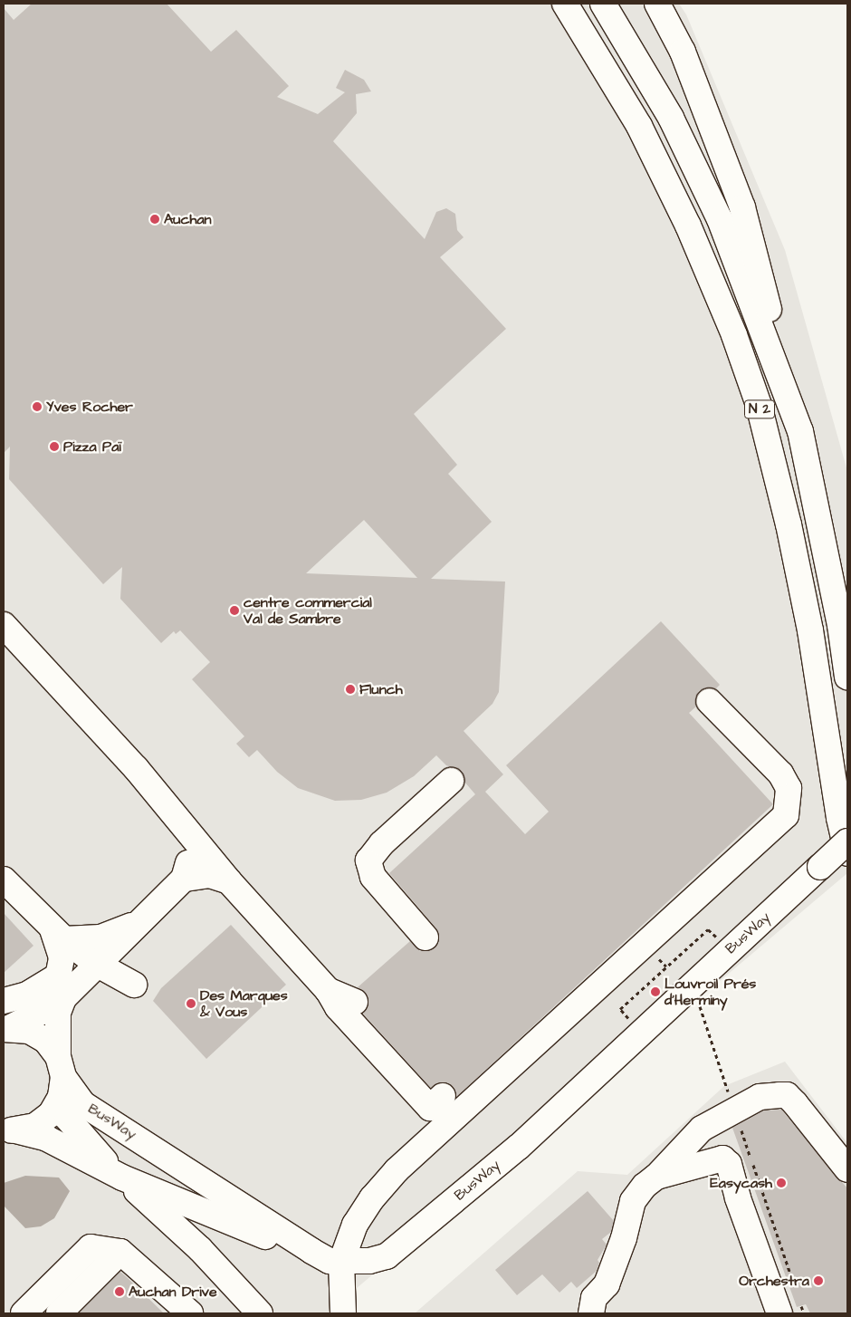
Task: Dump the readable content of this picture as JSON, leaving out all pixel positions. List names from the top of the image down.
{
  "streets": {
    "main road": ["N 2", "BusWay"]
  },
  "places": [
    "Auchan",
    "Yves Rocher",
    "Pizza Paï",
    "centre commercial Val de Sambre",
    "Flunch",
    "Louvroil Prés d'Herminy",
    "Des Marques & Vous",
    "Easycash",
    "Orchestra",
    "Auchan Drive"
  ]
}
